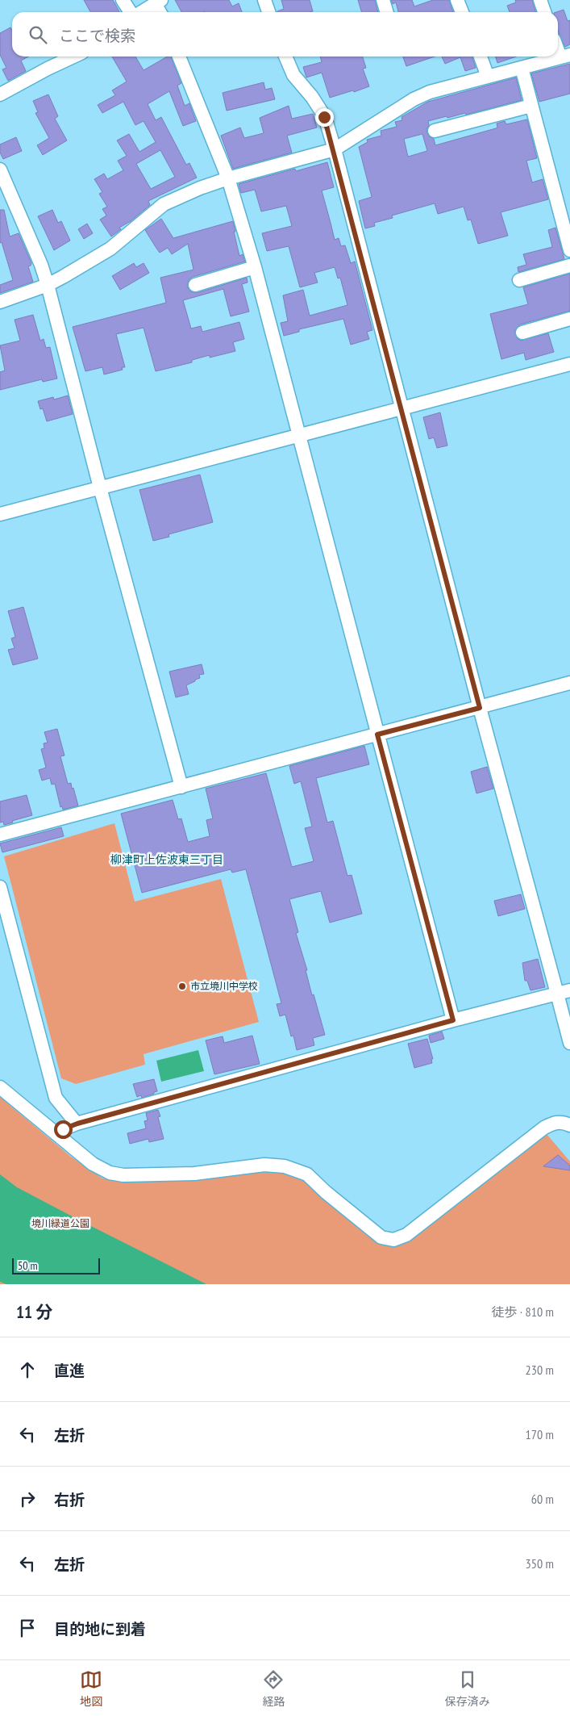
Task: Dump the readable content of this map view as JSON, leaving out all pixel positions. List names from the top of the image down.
{
  "districts": ["柳津町上佐波東三丁目"],
  "parks": ["境川緑道公園"],
  "places": ["市立境川中学校"],
  "scale_bar": "50 m",
  "page": {
    "search": "ここで検索",
    "scale": "50 m",
    "heading": ["11 分", "徒歩 · 810 m"],
    "list": [
      ["直進", "230 m"],
      ["左折", "170 m"],
      ["右折", "60 m"],
      ["左折", "350 m"],
      "目的地に到着"
    ],
    "nav": ["地図", "経路", "保存済み"]
  }
}
